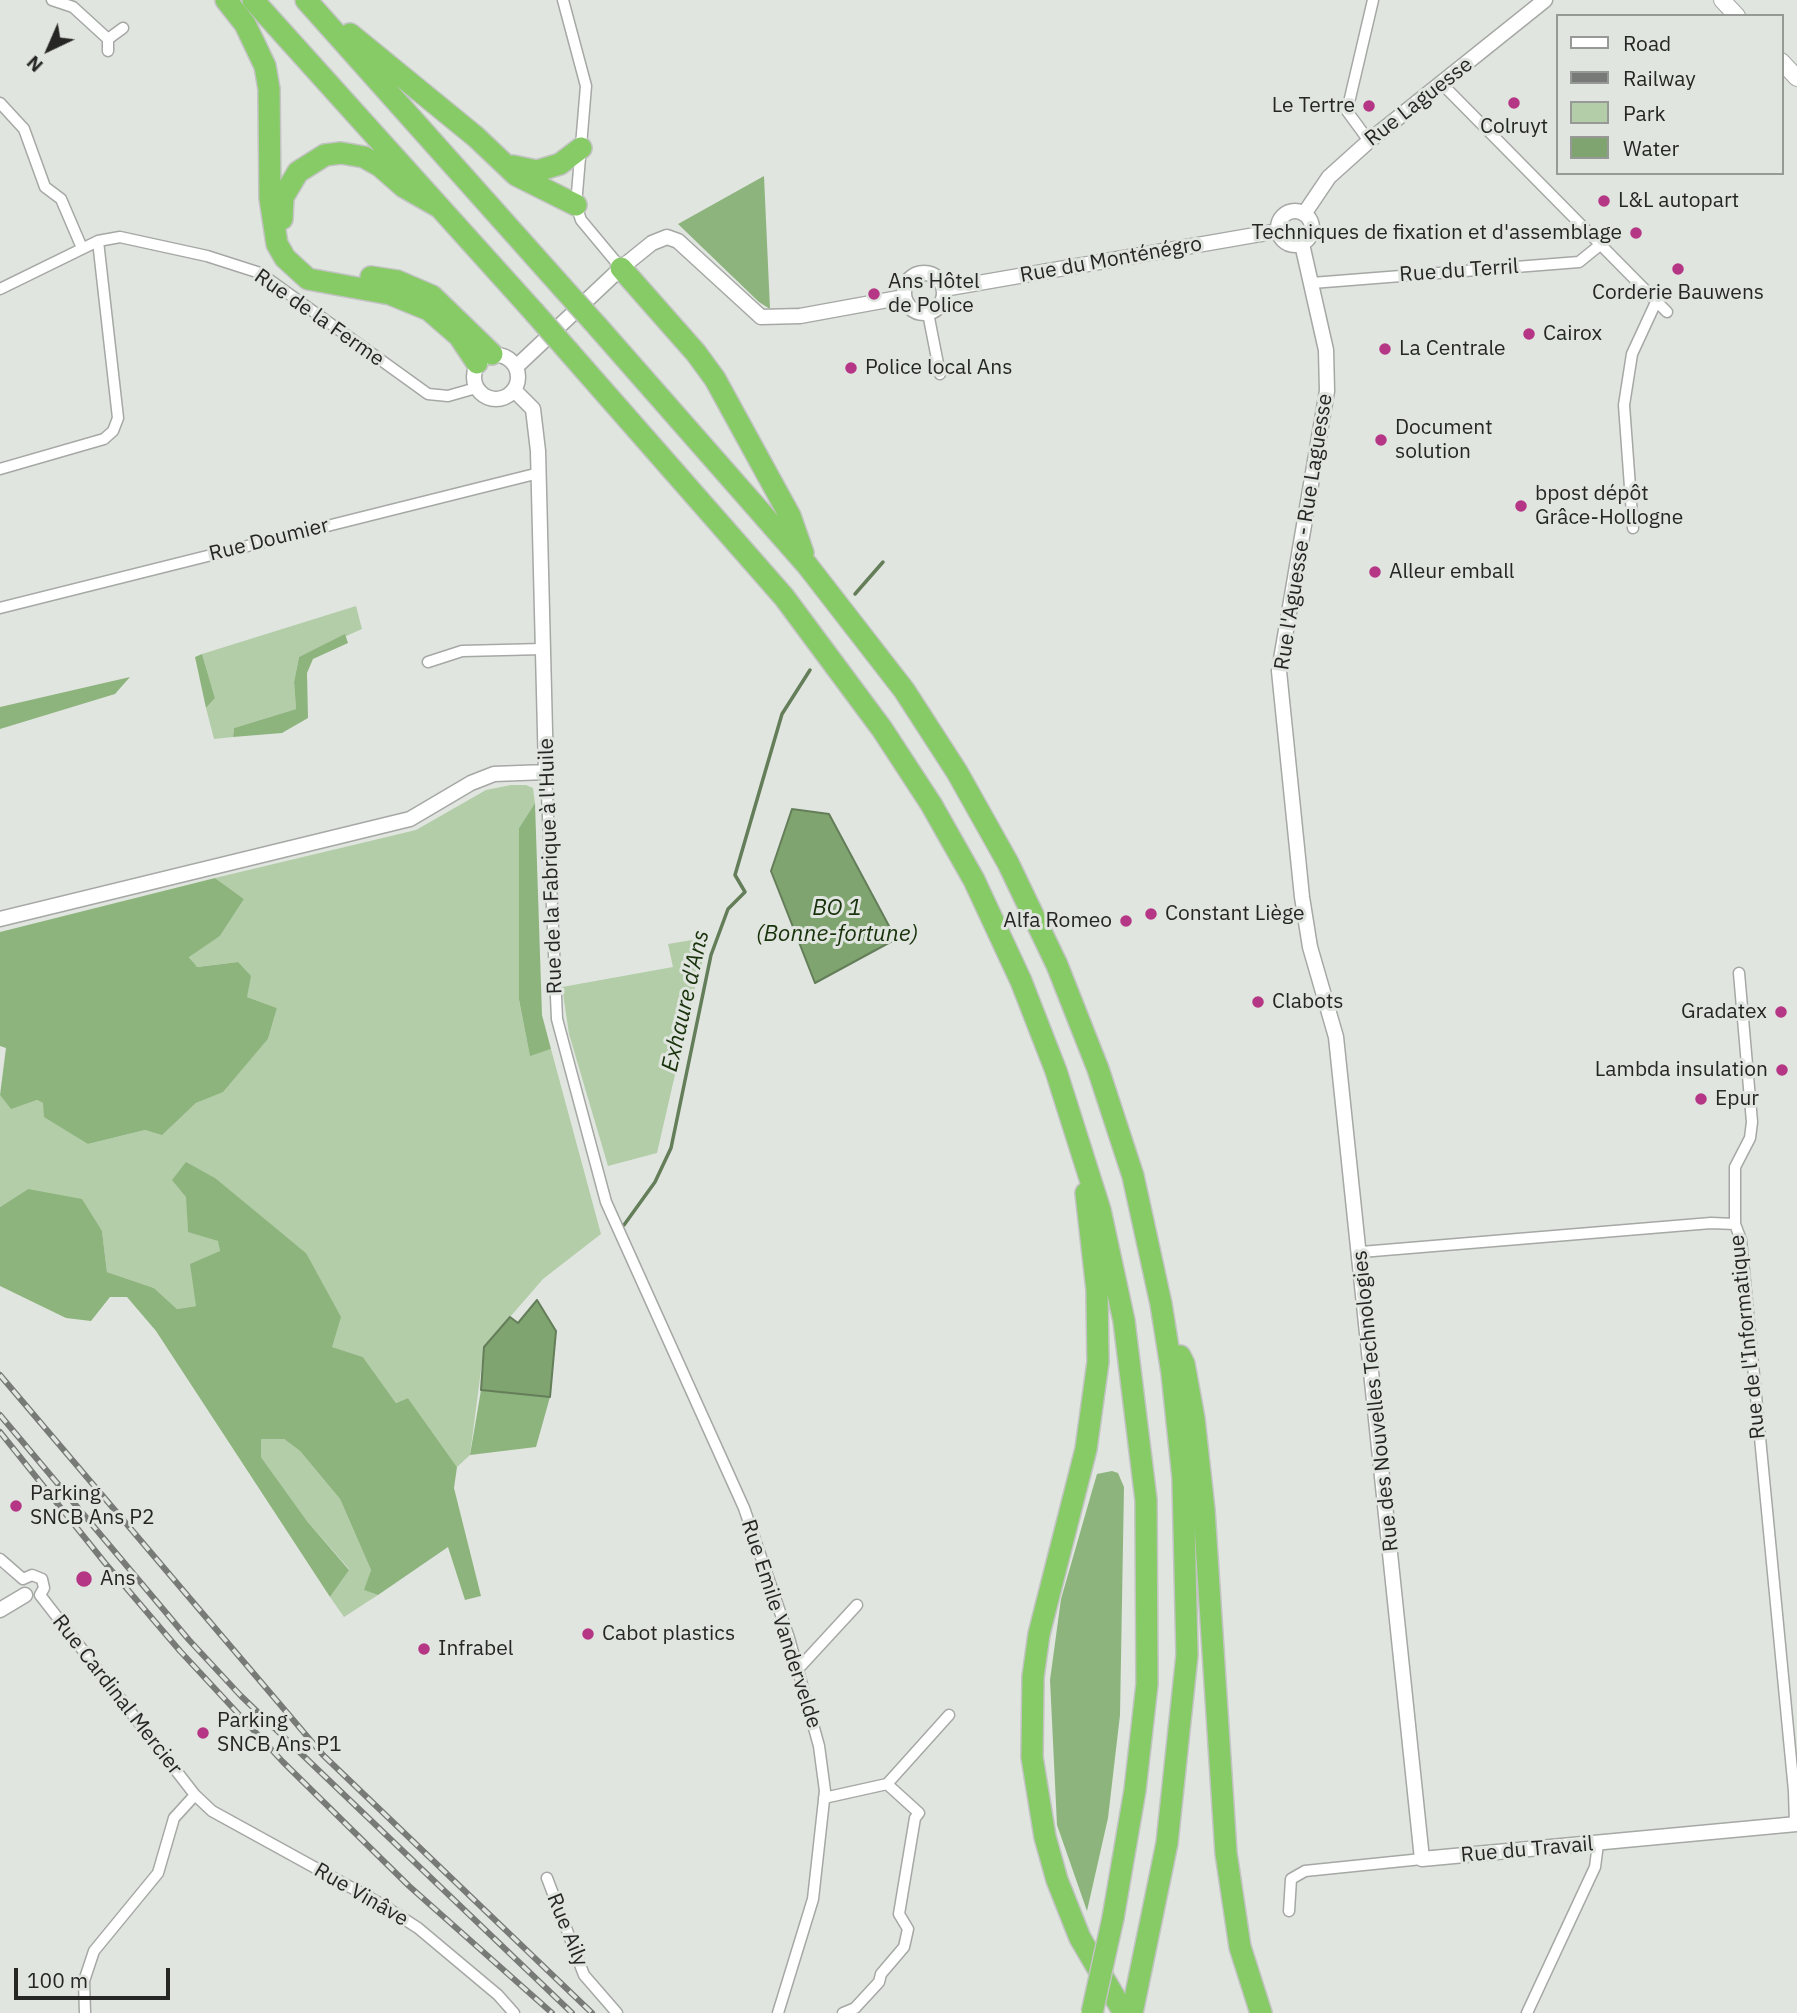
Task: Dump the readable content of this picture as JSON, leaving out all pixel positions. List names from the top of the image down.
{
  "streets": {
    "street": [
      "Rue Laguesse",
      "Rue du Monténégro",
      "Rue du Terril",
      "Rue de la Ferme",
      "Rue l'Aguesse - Rue Laguesse",
      "Rue Doumier",
      "Rue de la Fabrique à l'Huile",
      "Rue de l'Informatique",
      "Rue des Nouvelles Technologies",
      "Rue Emile Vandervelde",
      "Rue Cardinal Mercier",
      "Rue du Travail",
      "Rue Vinâve",
      "Rue Aily"
    ]
  },
  "crossings": [
    ["Rue Laguesse", "Rue du Monténégro"],
    ["Rue Laguesse", "Rue l'Aguesse - Rue Laguesse"],
    ["Rue du Monténégro", "Rue l'Aguesse - Rue Laguesse"],
    ["Rue du Terril", "Rue l'Aguesse - Rue Laguesse"],
    ["Rue de la Ferme", "Rue de la Fabrique à l'Huile"],
    ["Rue l'Aguesse - Rue Laguesse", "Rue des Nouvelles Technologies"],
    ["Rue Doumier", "Rue de la Fabrique à l'Huile"],
    ["Rue de la Fabrique à l'Huile", "Rue Emile Vandervelde"],
    ["Rue de l'Informatique", "Rue des Nouvelles Technologies"],
    ["Rue de l'Informatique", "Rue du Travail"],
    ["Rue des Nouvelles Technologies", "Rue du Travail"],
    ["Rue Cardinal Mercier", "Rue Vinâve"]
  ],
  "water": ["BO 1 (Bonne-fortune)", "Exhaure d'Ans"],
  "places": [
    "Colruyt",
    "Le Tertre",
    "L&L autopart",
    "Techniques de fixation et d'assemblage",
    "Corderie Bauwens",
    "Ans Hôtel de Police",
    "Cairox",
    "La Centrale",
    "Police local Ans",
    "Document solution",
    "bpost dépôt Grâce-Hollogne",
    "Alleur emball",
    "Constant Liège",
    "Alfa Romeo",
    "Clabots",
    "Gradatex",
    "Lambda insulation",
    "Epur",
    "Parking SNCB Ans P2",
    "Ans",
    "Cabot plastics",
    "Infrabel",
    "Parking SNCB Ans P1"
  ],
  "legend": [
    "Road",
    "Railway",
    "Park",
    "Water"
  ],
  "scale_bar": "100 m",
  "north": "bottom left"
}
